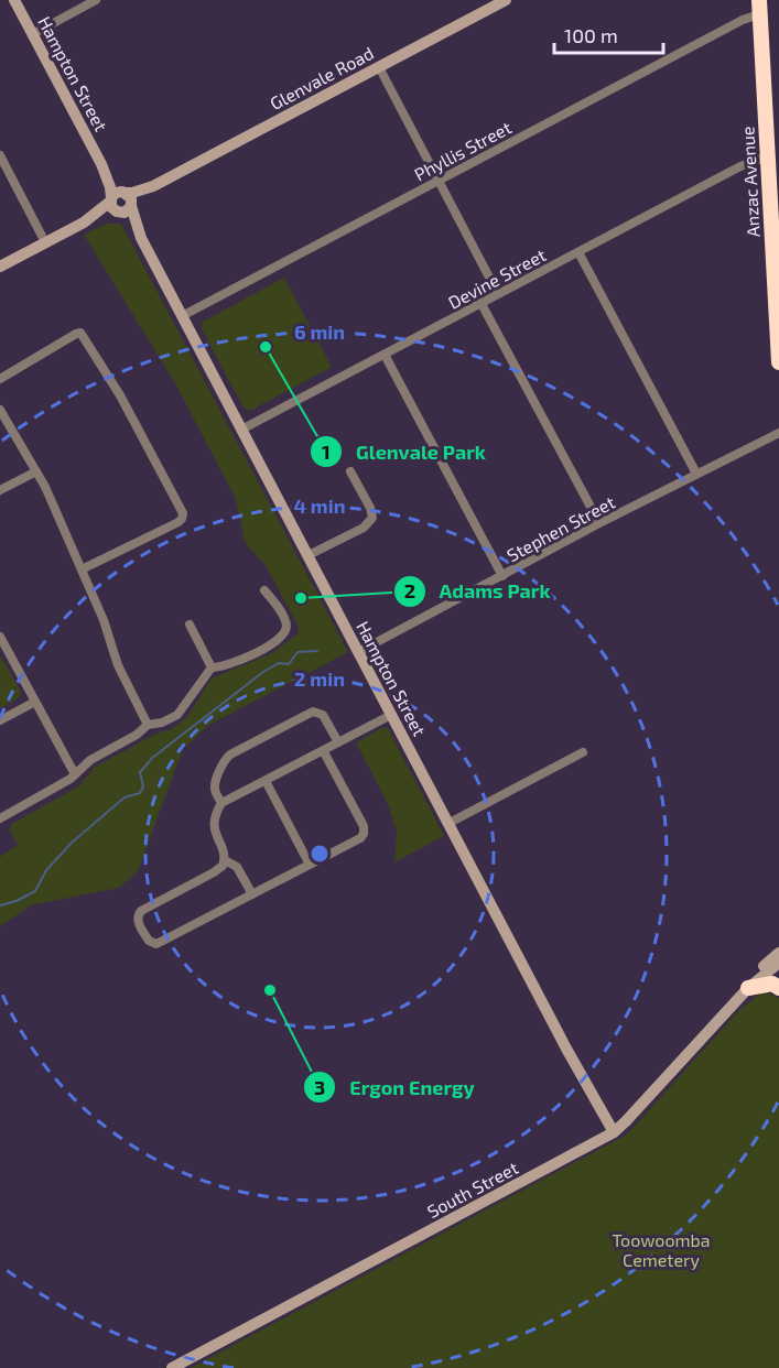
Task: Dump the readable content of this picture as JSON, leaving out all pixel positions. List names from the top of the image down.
{
  "streets": {
    "highway": ["Anzac Avenue"],
    "street": [
      "Hampton Street",
      "Glenvale Road",
      "Phyllis Street",
      "Devine Street",
      "Stephen Street",
      "South Street"
    ]
  },
  "crossings": [
    ["Hampton Street", "Glenvale Road"],
    ["Hampton Street", "Phyllis Street"],
    ["Hampton Street", "Devine Street"],
    ["Hampton Street", "Stephen Street"],
    ["Hampton Street", "South Street"],
    ["Phyllis Street", "Anzac Avenue"],
    ["Anzac Avenue", "Devine Street"]
  ],
  "parks": ["Toowoomba Cemetery"],
  "places": ["Glenvale Park", "Adams Park", "Ergon Energy"],
  "scale_bar": "100 m",
  "rings": ["6 min", "4 min", "2 min"]
}
